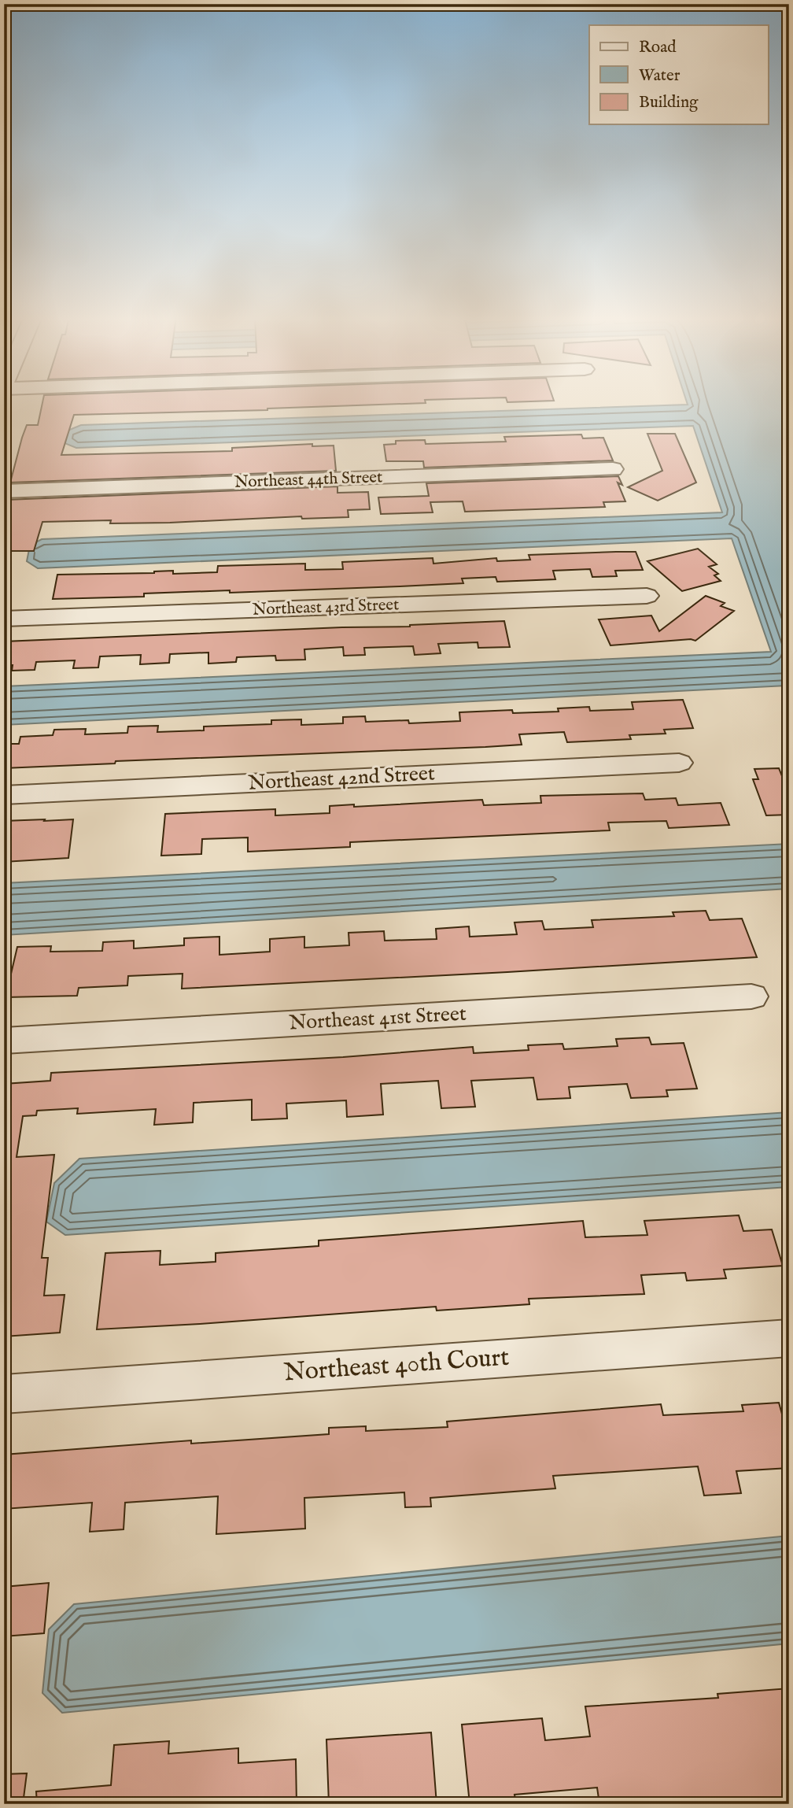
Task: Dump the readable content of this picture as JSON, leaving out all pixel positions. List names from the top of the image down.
{
  "streets": {
    "street": [
      "Northeast 44th Street",
      "Northeast 43rd Street",
      "Northeast 42nd Street",
      "Northeast 41st Street",
      "Northeast 40th Court"
    ]
  },
  "legend": ["Road", "Water", "Building"]
}
